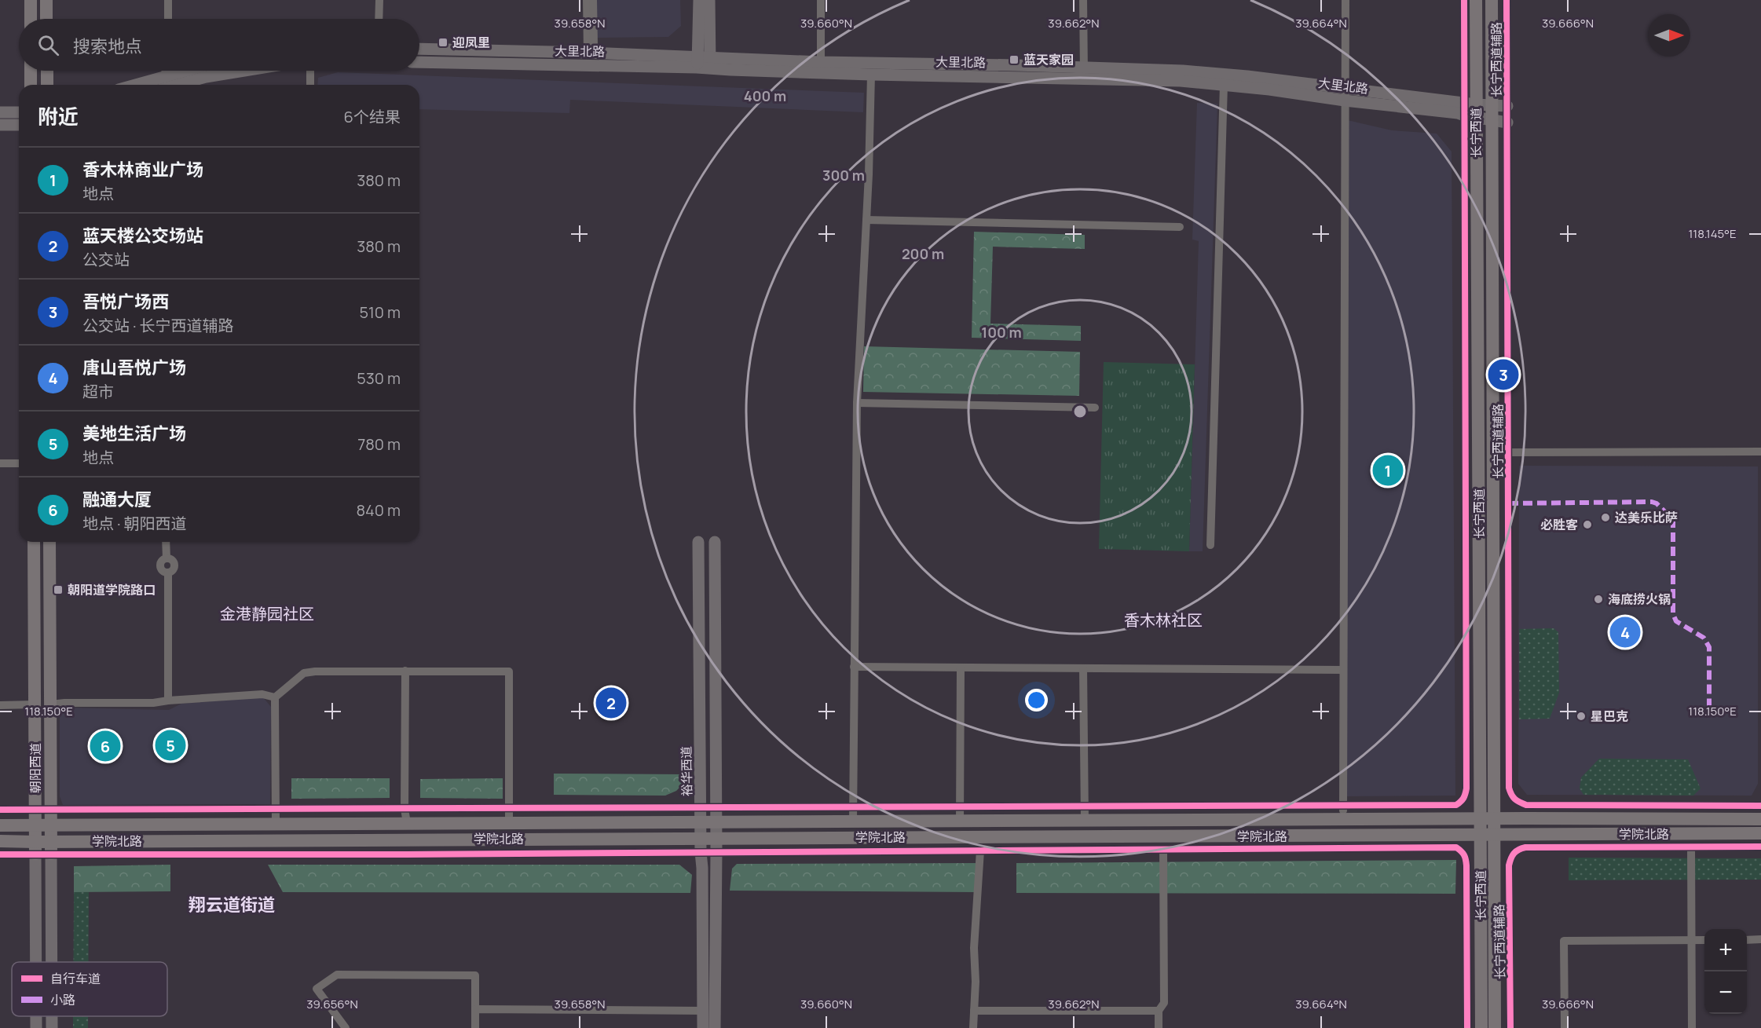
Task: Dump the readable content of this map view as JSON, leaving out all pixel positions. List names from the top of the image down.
{
  "streets": {
    "main road": [
      "大里北路",
      "长宁西道",
      "朝阳西道",
      "裕华西道",
      "学院北路"
    ],
    "street": ["长宁西道辅路"]
  },
  "crossings": [
    ["大里北路", "长宁西道辅路"],
    ["大里北路", "长宁西道"],
    ["长宁西道", "学院北路"],
    ["朝阳西道", "学院北路"],
    ["裕华西道", "学院北路"]
  ],
  "districts": ["金港静园社区", "香木林社区", "翔云道街道"],
  "places": {
    "transit": ["迎凤里", "蓝天家园", "朝阳道学院路口"],
    "other": [
      "达美乐比萨",
      "必胜客",
      "海底捞火锅",
      "星巴克"
    ]
  },
  "legend": ["自行车道", "小路"],
  "north": "right",
  "page": {
    "search": "搜索地点",
    "heading": ["附近", "6个结果"],
    "list": [
      {
        "mark": "1",
        "name": "香木林商业广场",
        "note": "地点",
        "value": "380 m"
      },
      {
        "mark": "2",
        "name": "蓝天楼公交场站",
        "note": "公交站",
        "value": "380 m"
      },
      {
        "mark": "3",
        "name": "吾悦广场西",
        "note": "公交站 · 长宁西道辅路",
        "value": "510 m"
      },
      {
        "mark": "4",
        "name": "唐山吾悦广场",
        "note": "超市",
        "value": "530 m"
      },
      {
        "mark": "5",
        "name": "美地生活广场",
        "note": "地点",
        "value": "780 m"
      },
      {
        "mark": "6",
        "name": "融通大厦",
        "note": "地点 · 朝阳西道",
        "value": "840 m"
      }
    ],
    "pins": [
      "3",
      "1",
      "4",
      "2",
      "5",
      "6"
    ],
    "map_buttons": ["+", "−"]
  },
  "coordinates": [
    "39.658°N",
    "39.660°N",
    "39.662°N",
    "39.664°N",
    "39.666°N",
    "118.145°E",
    "118.150°E",
    "39.656°N"
  ],
  "rings": [
    "400 m",
    "300 m",
    "200 m",
    "100 m"
  ]
}
